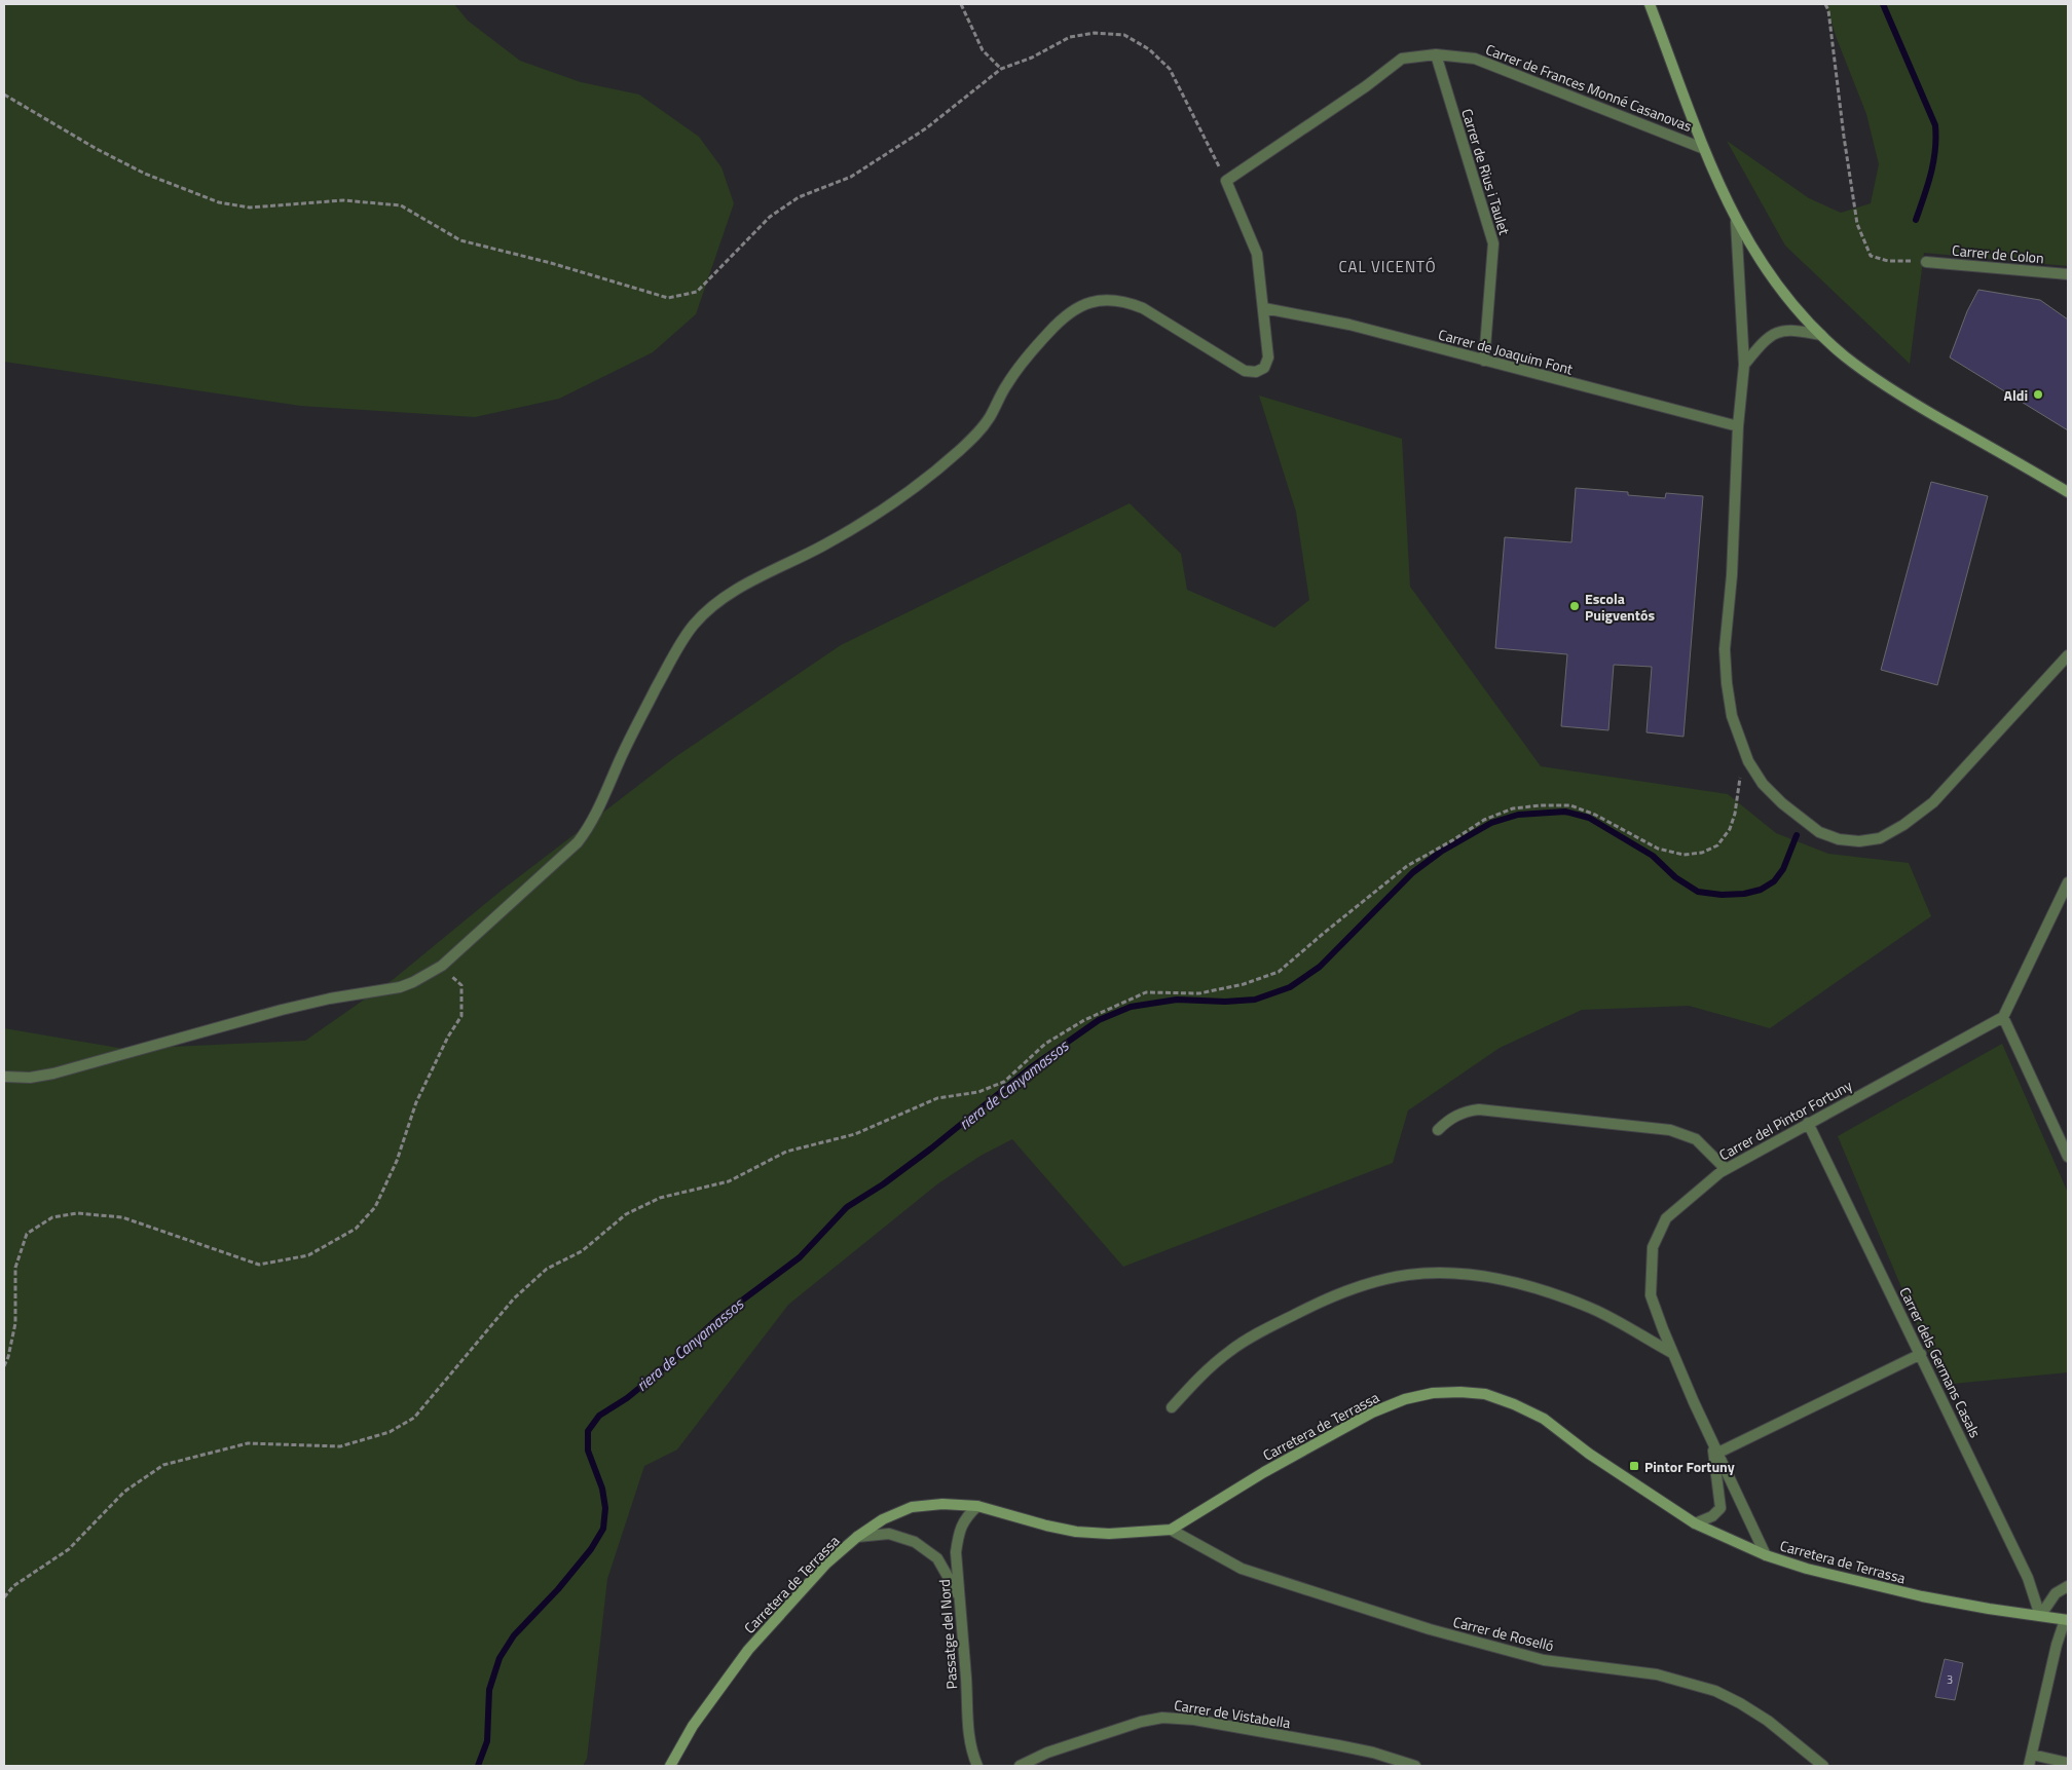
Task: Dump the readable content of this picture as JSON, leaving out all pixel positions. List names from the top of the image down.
{
  "streets": {
    "street": [
      "Carrer de Frances Monné Casanovas",
      "Carrer de Rius i Taulet",
      "Carrer de Colon",
      "Carrer de Joaquim Font",
      "Carrer del Pintor Fortuny",
      "Carrer dels Germans Casals",
      "Carretera de Terrassa",
      "Carrer de Roselló",
      "Passatge del Nord",
      "Carrer de Vistabella"
    ]
  },
  "crossings": [
    ["Carrer de Frances Monné Casanovas", "Carrer de Rius i Taulet"],
    ["Carrer de Rius i Taulet", "Carrer de Joaquim Font"],
    ["Carrer del Pintor Fortuny", "Carrer dels Germans Casals"],
    ["Carrer del Pintor Fortuny", "Carretera de Terrassa"],
    ["Carrer dels Germans Casals", "Carretera de Terrassa"],
    ["Carretera de Terrassa", "Carrer de Roselló"],
    ["Carretera de Terrassa", "Passatge del Nord"]
  ],
  "districts": ["CAL VICENTÓ"],
  "water": ["riera de Canyamassos"],
  "places": {
    "other": ["Aldi", "Escola Puigventós"],
    "transit": ["Pintor Fortuny"]
  },
  "house_numbers": ["3"]
}
